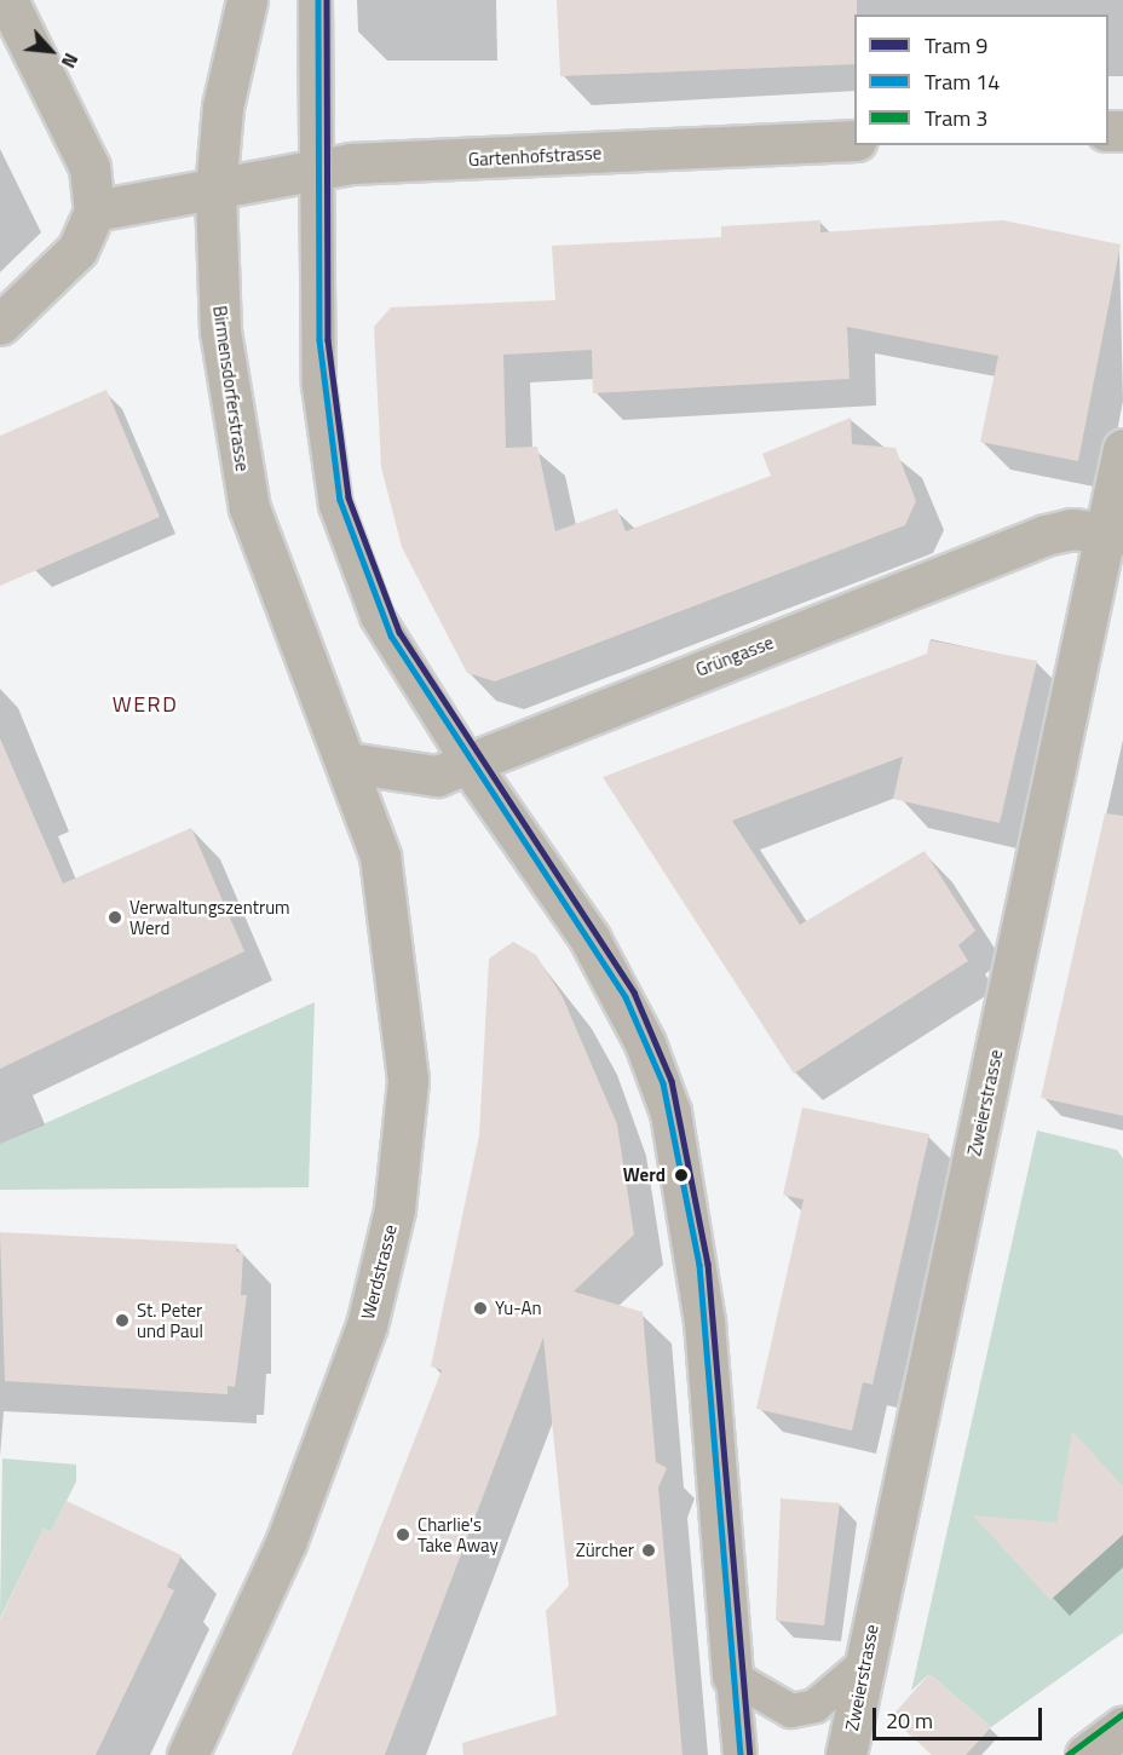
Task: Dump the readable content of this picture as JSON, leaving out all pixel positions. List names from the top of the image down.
{
  "streets": {
    "street": [
      "Gartenhofstrasse",
      "Birmensdorferstrasse",
      "Grüngasse",
      "Zweierstrasse",
      "Werdstrasse"
    ]
  },
  "crossings": [
    ["Gartenhofstrasse", "Birmensdorferstrasse"],
    ["Birmensdorferstrasse", "Grüngasse"],
    ["Birmensdorferstrasse", "Werdstrasse"],
    ["Grüngasse", "Zweierstrasse"],
    ["Grüngasse", "Werdstrasse"]
  ],
  "districts": ["WERD"],
  "places": [
    "Verwaltungszentrum Werd",
    "Werd",
    "Yu-An",
    "St. Peter und Paul",
    "Charlie's Take Away",
    "Zürcher"
  ],
  "lines": ["tram line 9", "tram line 14", "tram line 3"],
  "legend": ["Tram 9", "Tram 14", "Tram 3"],
  "scale_bar": "20 m",
  "north": "bottom right"
}
